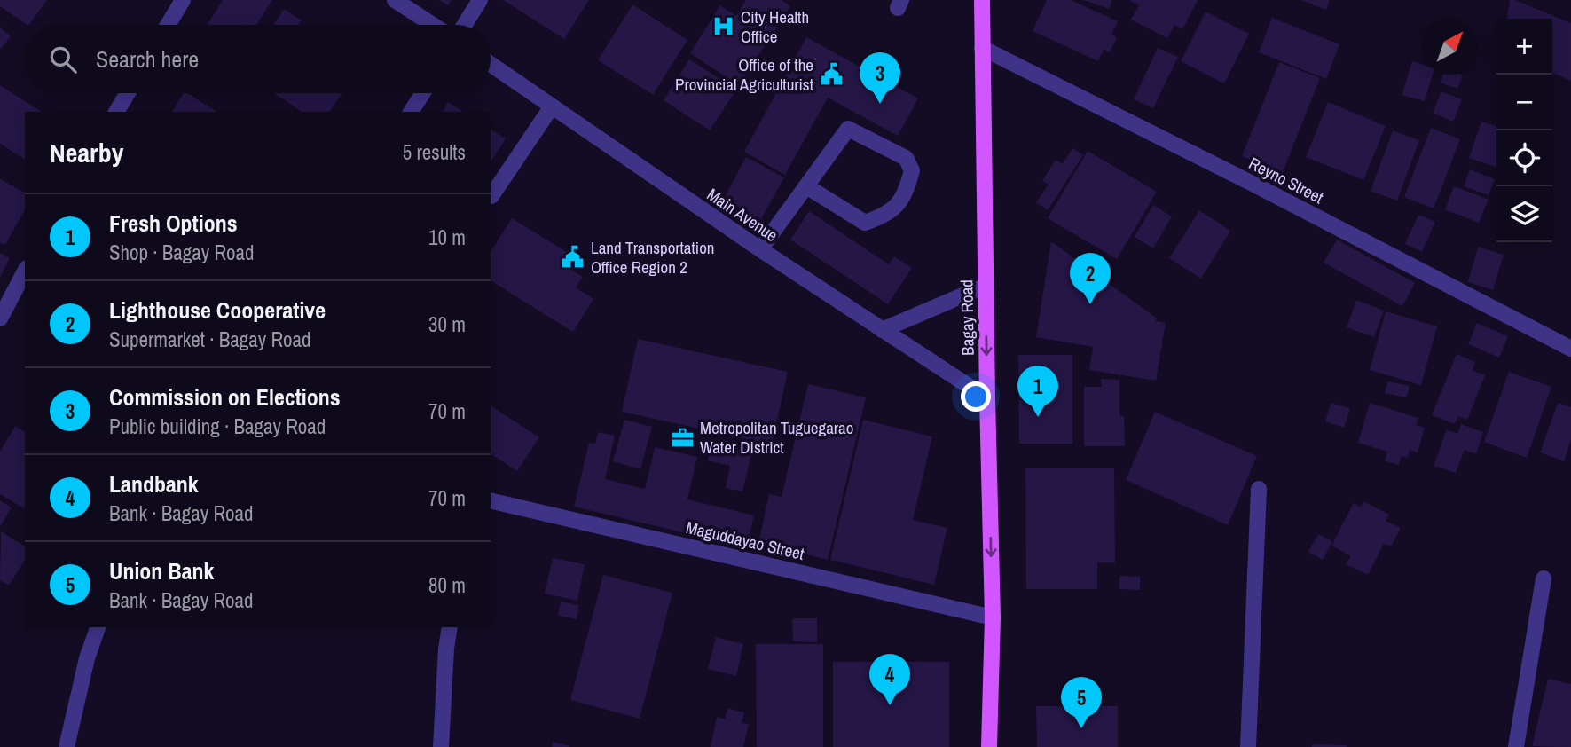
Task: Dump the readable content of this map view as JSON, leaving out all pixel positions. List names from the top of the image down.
{
  "streets": {
    "main road": ["Bagay Road"],
    "street": ["Reyno Street", "Main Avenue", "Maguddayao Street"]
  },
  "crossings": [
    ["Reyno Street", "Bagay Road"],
    ["Main Avenue", "Bagay Road"],
    ["Bagay Road", "Maguddayao Street"]
  ],
  "one_way": ["Bagay Road"],
  "places": {
    "hospital": ["City Health Office"],
    "public building": ["Office of the Provincial Agriculturist", "Land Transportation Office Region 2"],
    "office": ["Metropolitan Tuguegarao Water District"]
  },
  "north": "top right",
  "page": {
    "map_buttons": ["+", "−"],
    "search": "Search here",
    "pins": [
      "3",
      "2",
      "1",
      "4",
      "5"
    ],
    "heading": ["Nearby", "5 results"],
    "list": [
      {
        "mark": "1",
        "name": "Fresh Options",
        "note": "Shop · Bagay Road",
        "value": "10 m"
      },
      {
        "mark": "2",
        "name": "Lighthouse Cooperative",
        "note": "Supermarket · Bagay Road",
        "value": "30 m"
      },
      {
        "mark": "3",
        "name": "Commission on Elections",
        "note": "Public building · Bagay Road",
        "value": "70 m"
      },
      {
        "mark": "4",
        "name": "Landbank",
        "note": "Bank · Bagay Road",
        "value": "70 m"
      },
      {
        "mark": "5",
        "name": "Union Bank",
        "note": "Bank · Bagay Road",
        "value": "80 m"
      }
    ]
  }
}
